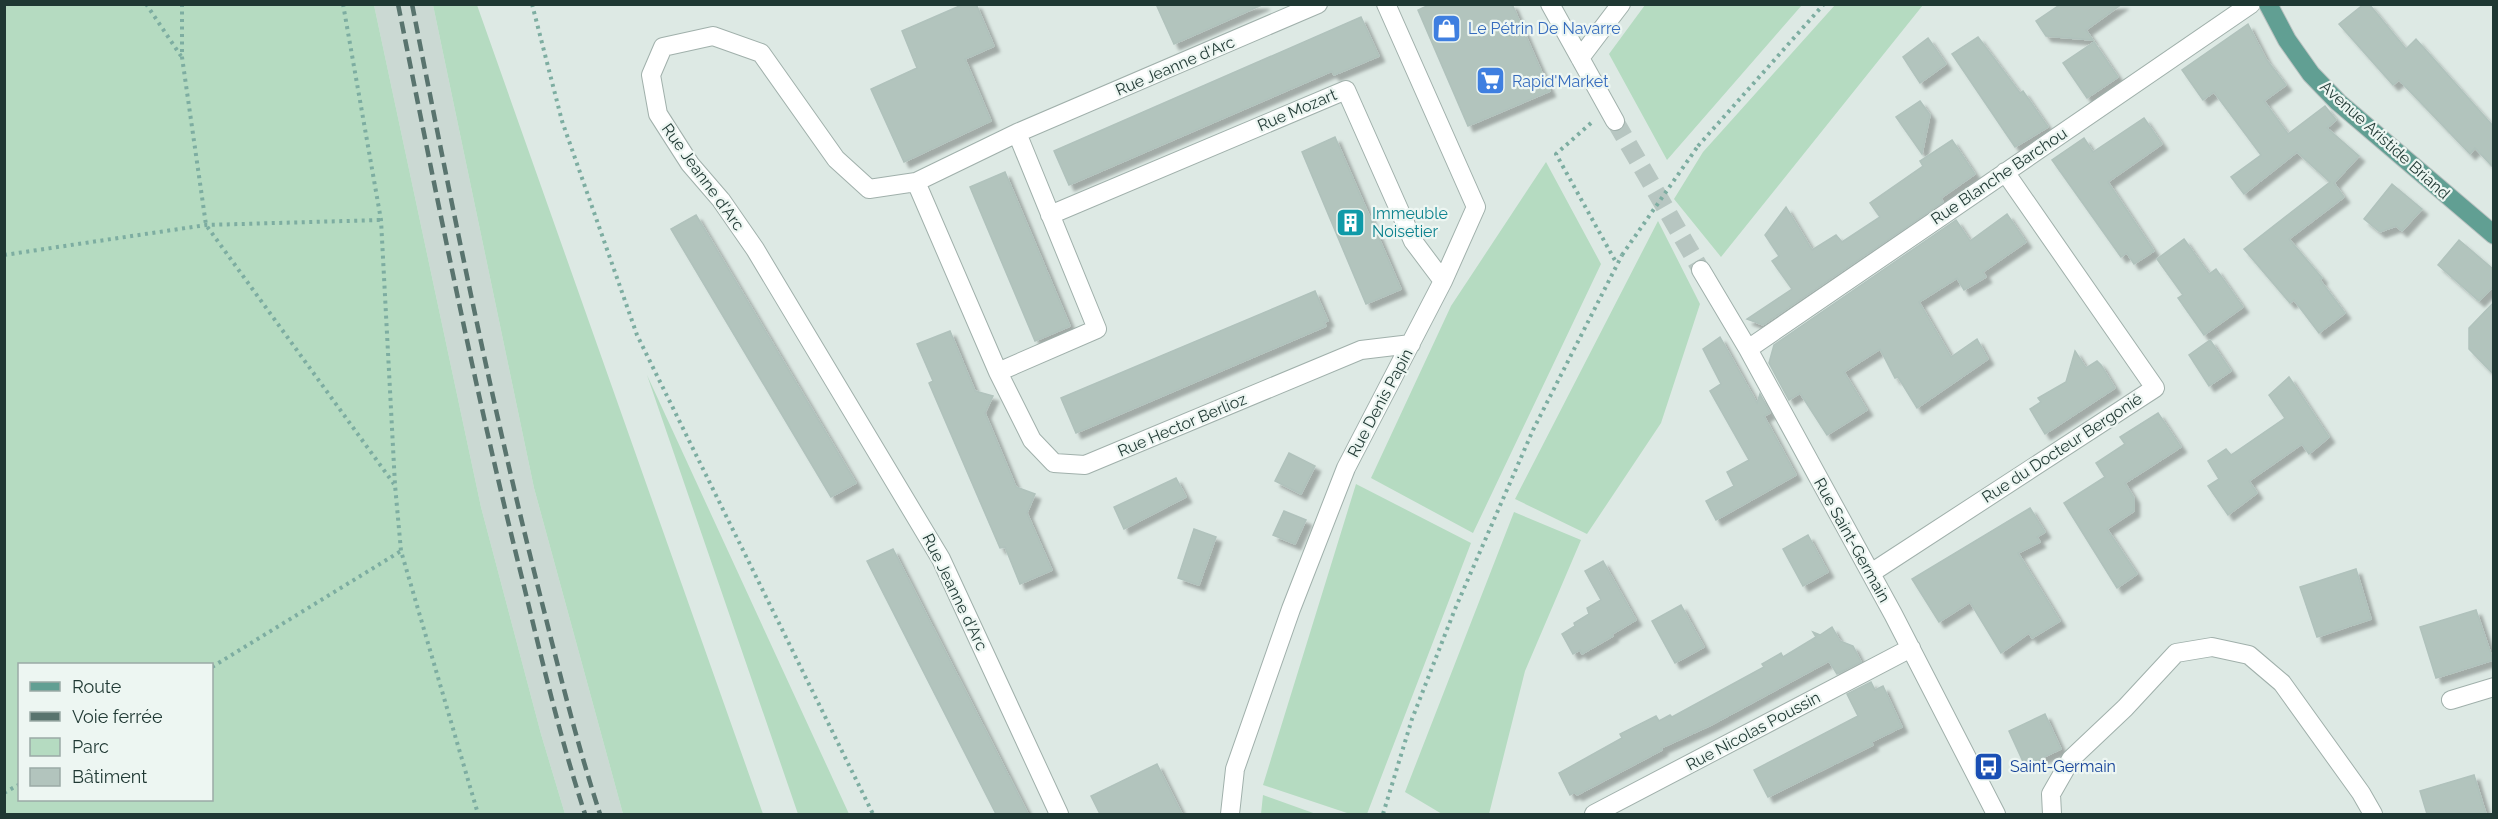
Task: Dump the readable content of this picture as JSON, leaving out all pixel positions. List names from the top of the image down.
{
  "streets": {
    "main road": ["Avenue Aristide Briand"],
    "street": [
      "Rue Jeanne d'Arc",
      "Rue Mozart",
      "Rue Blanche Barchou",
      "Rue Denis Papin",
      "Rue Hector Berlioz",
      "Rue du Docteur Bergonié",
      "Rue Saint-Germain",
      "Rue Nicolas Poussin"
    ]
  },
  "crossings": [
    ["Rue Mozart", "Rue Denis Papin"],
    ["Rue Blanche Barchou", "Rue du Docteur Bergonié"],
    ["Rue Blanche Barchou", "Rue Saint-Germain"],
    ["Rue Denis Papin", "Rue Hector Berlioz"],
    ["Rue du Docteur Bergonié", "Rue Saint-Germain"],
    ["Rue Saint-Germain", "Rue Nicolas Poussin"]
  ],
  "places": {
    "shop": ["Le Pétrin De Navarre"],
    "supermarket": ["Rapid'Market"],
    "building": ["Immeuble Noisetier"],
    "bus stop": ["Saint-Germain"]
  },
  "legend": [
    "Route",
    "Voie ferrée",
    "Parc",
    "Bâtiment"
  ]
}
